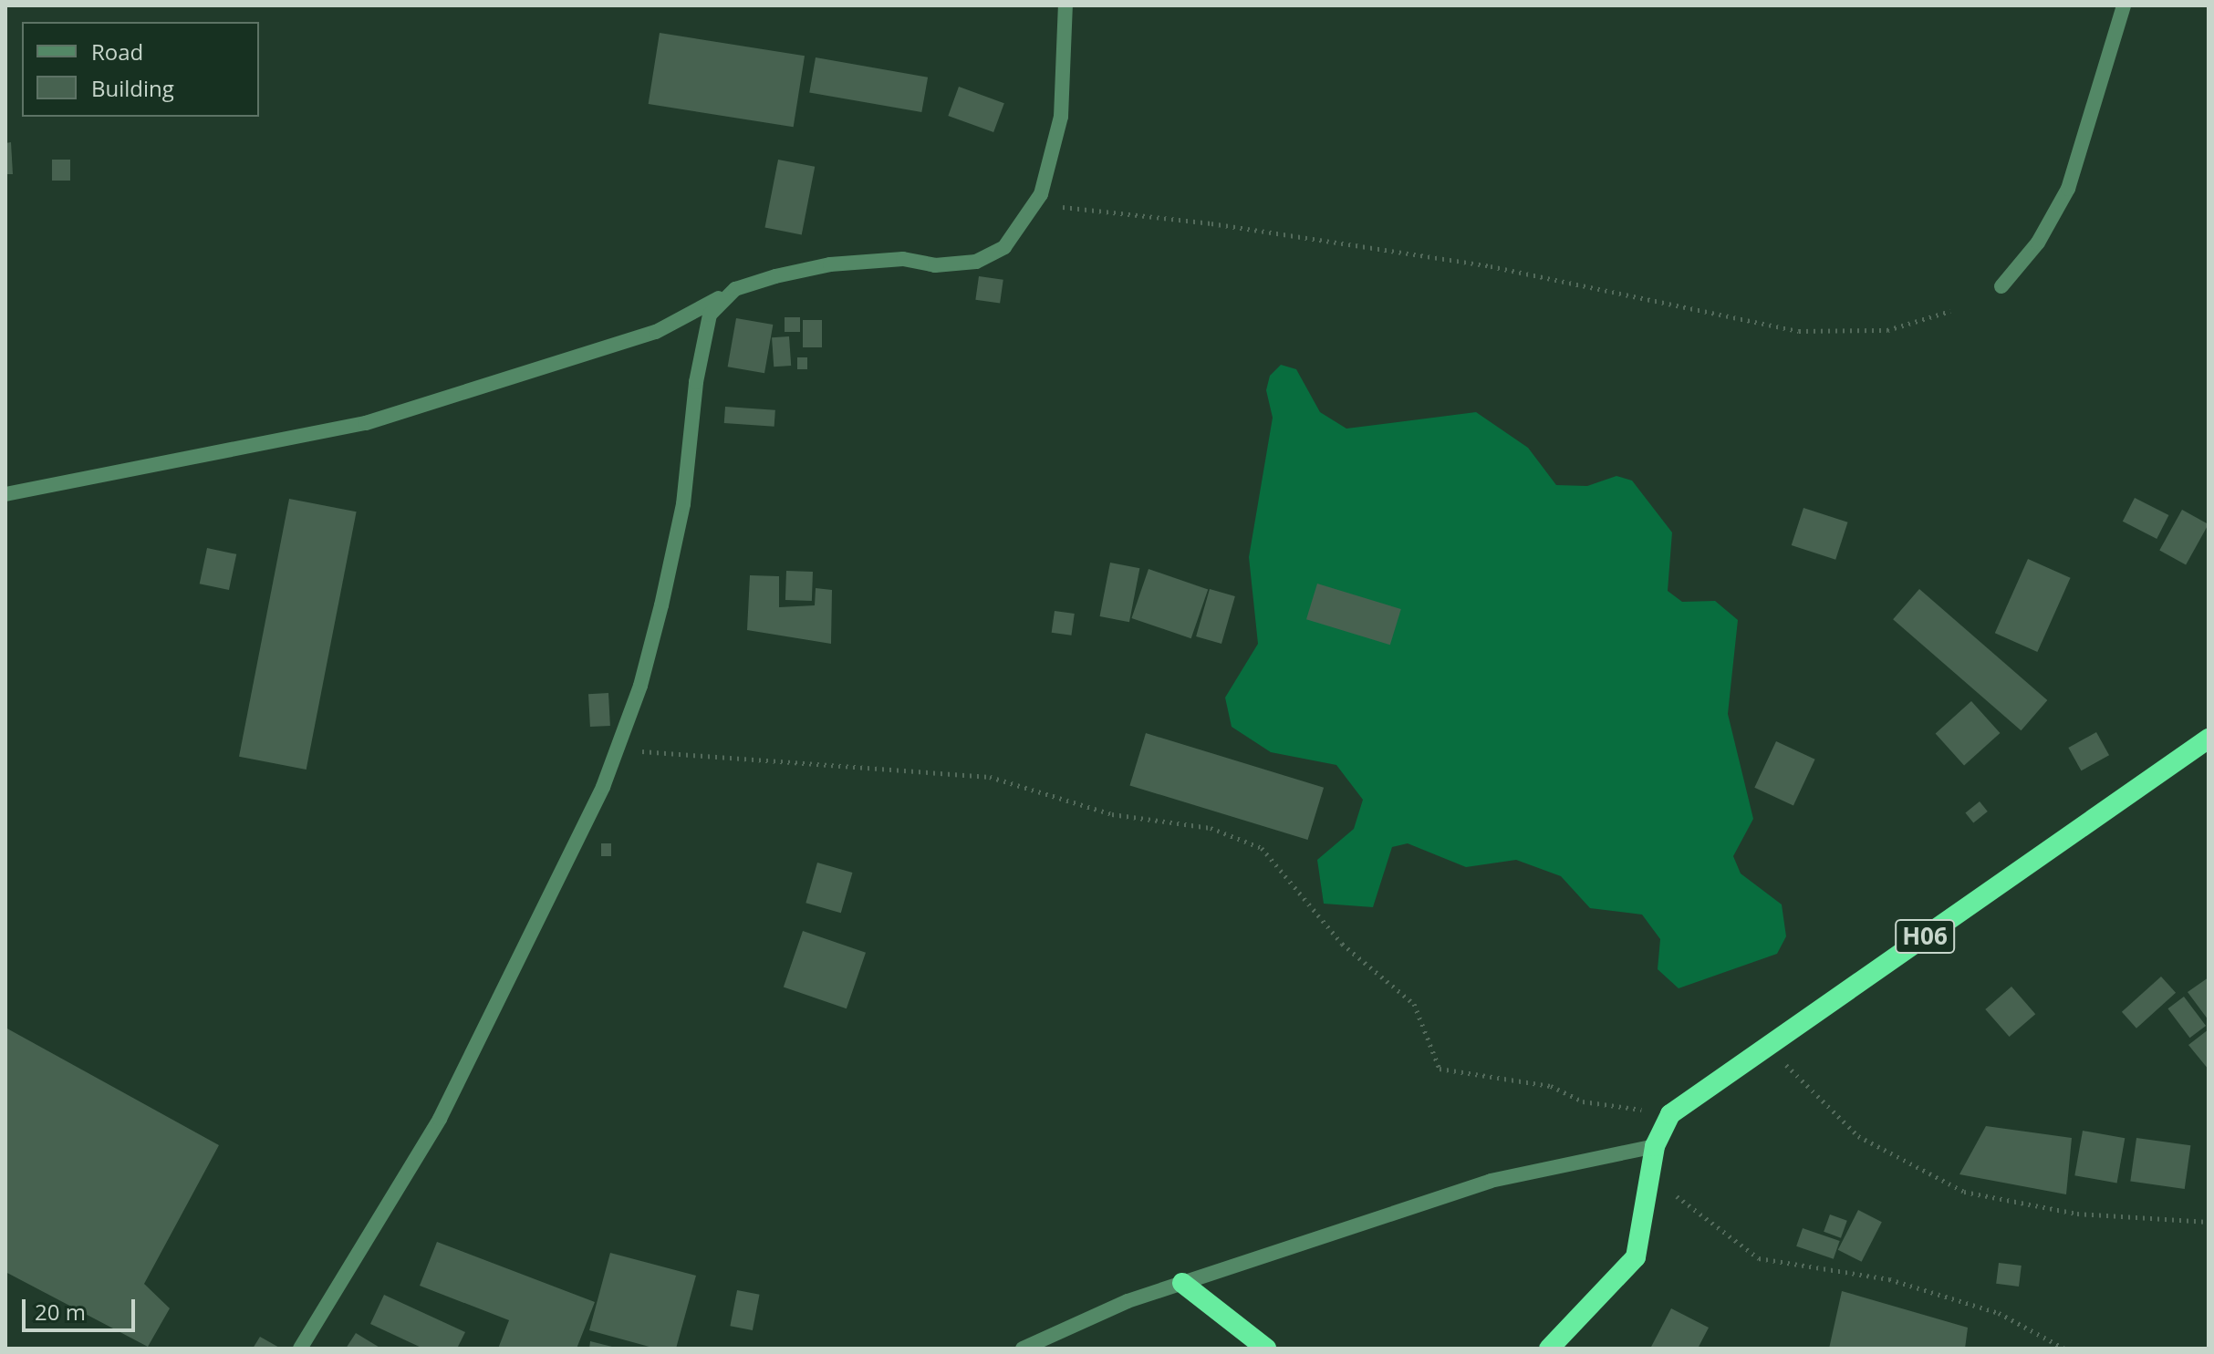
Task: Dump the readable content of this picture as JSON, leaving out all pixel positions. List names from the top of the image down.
{
  "streets": {
    "highway": ["H06"]
  },
  "legend": ["Road", "Building"],
  "scale_bar": "20 m"
}
